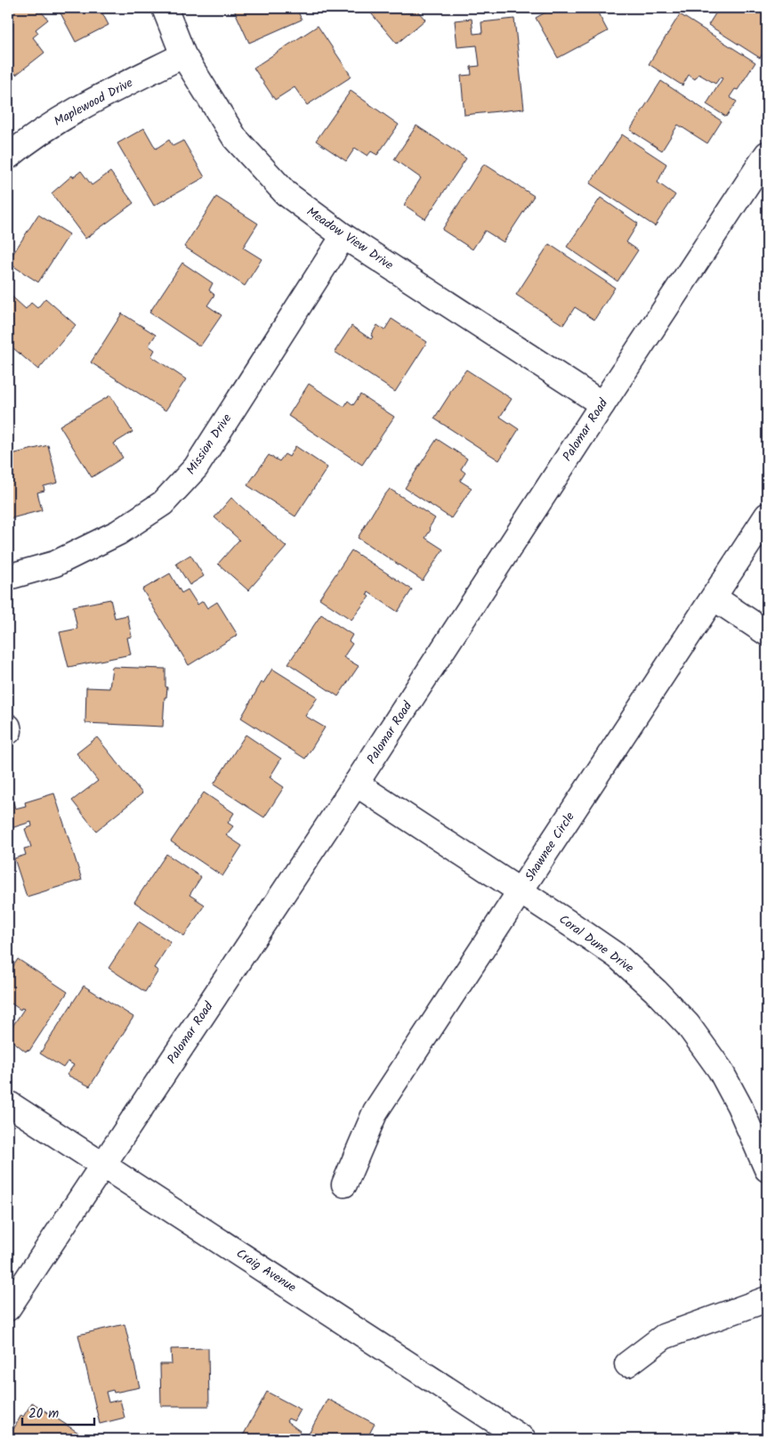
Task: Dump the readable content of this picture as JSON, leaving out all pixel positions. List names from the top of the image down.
{
  "streets": {
    "street": [
      "Maplewood Drive",
      "Meadow View Drive",
      "Palomar Road",
      "Mission Drive",
      "Shawnee Circle",
      "Coral Dune Drive",
      "Craig Avenue"
    ]
  },
  "crossings": [
    ["Maplewood Drive", "Meadow View Drive"],
    ["Meadow View Drive", "Palomar Road"],
    ["Meadow View Drive", "Mission Drive"],
    ["Palomar Road", "Coral Dune Drive"],
    ["Palomar Road", "Craig Avenue"],
    ["Shawnee Circle", "Coral Dune Drive"]
  ],
  "scale_bar": "20 m"
}
